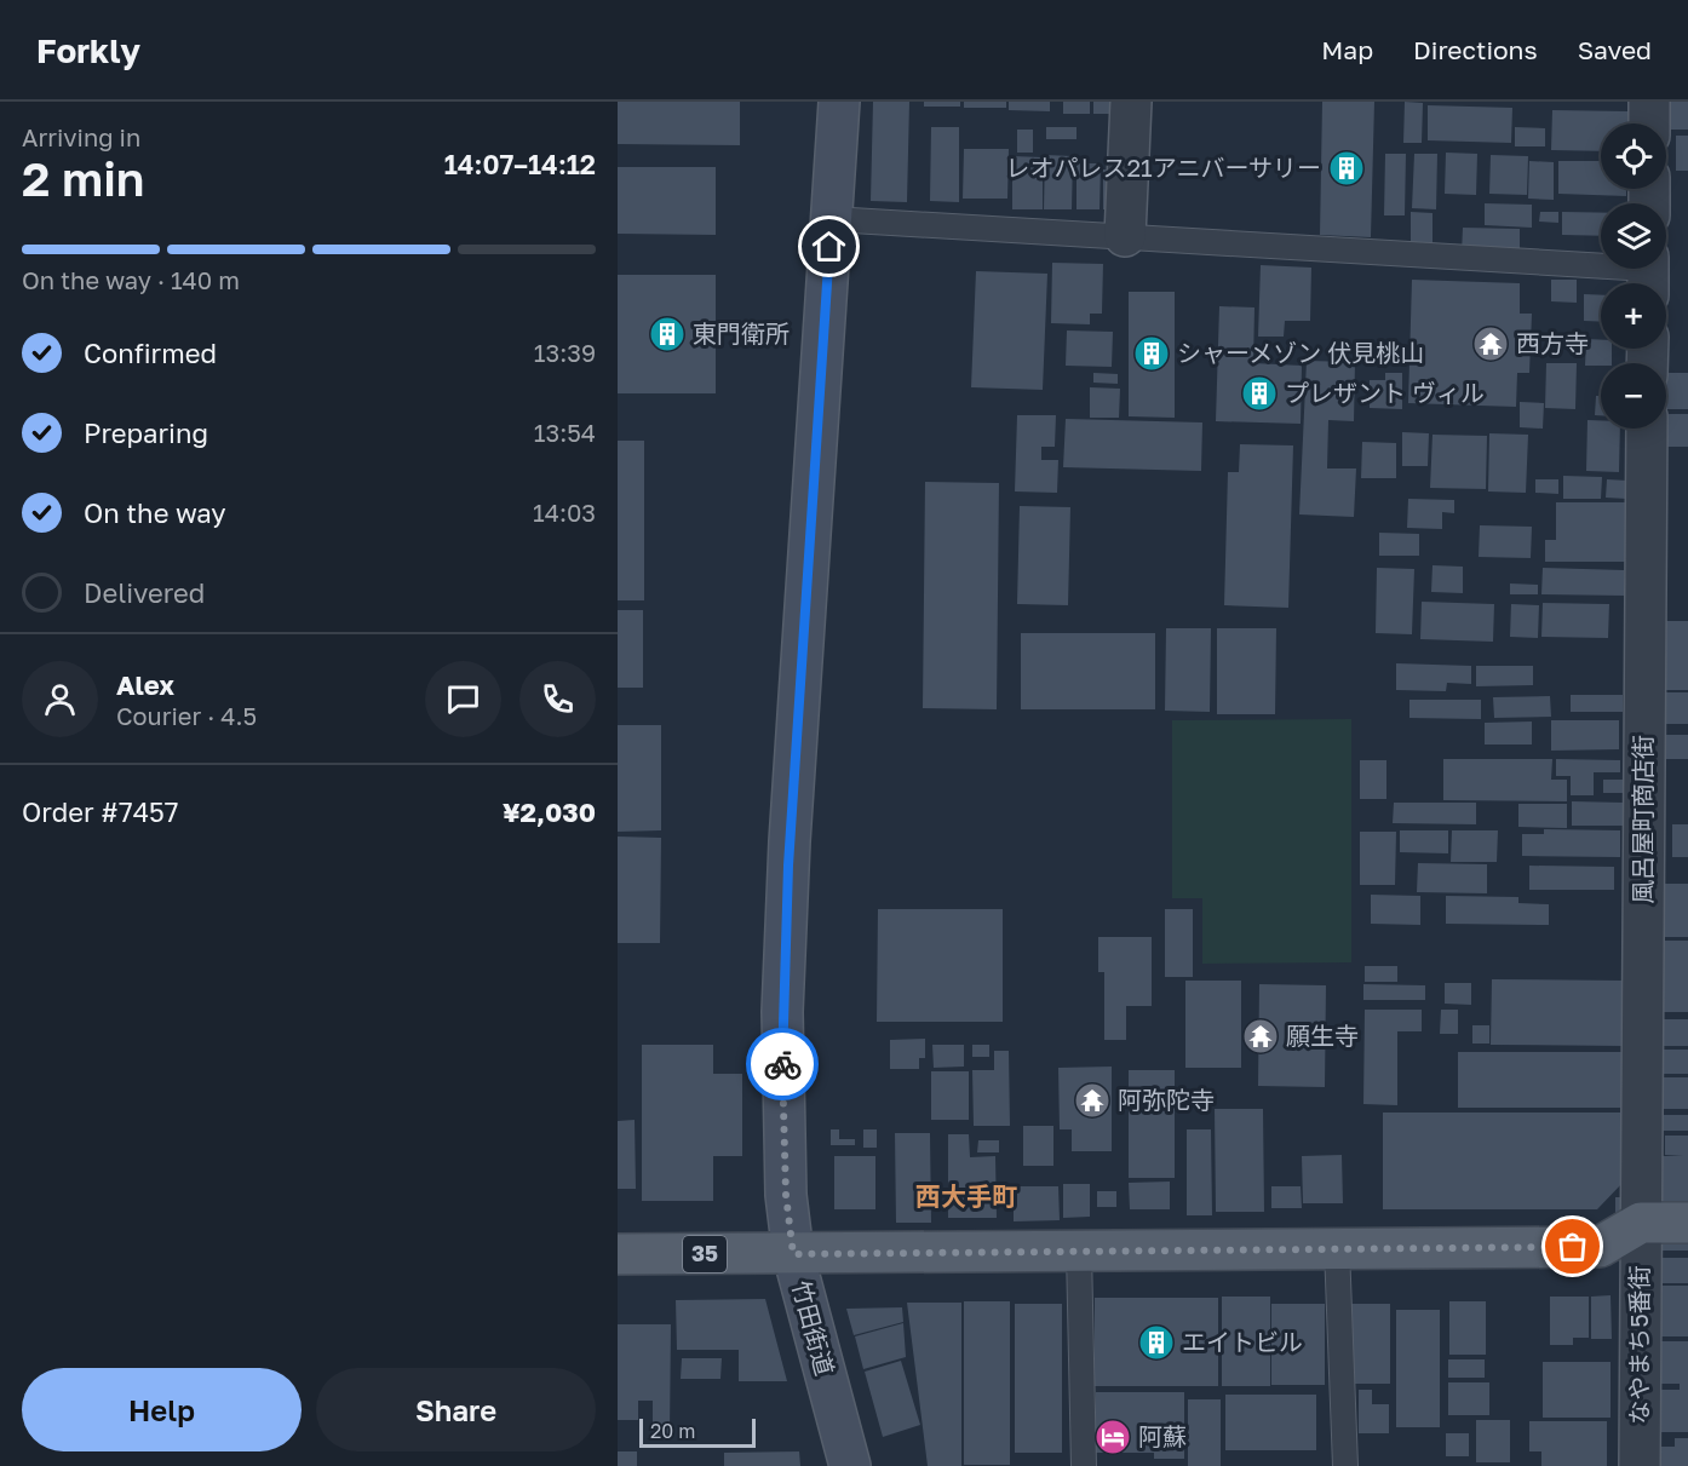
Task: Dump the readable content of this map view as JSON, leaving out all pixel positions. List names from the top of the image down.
{
  "streets": {
    "main road": ["35", "竹田街道"],
    "street": ["風呂屋町商店街", "なやまち5番街"]
  },
  "crossings": [
    ["風呂屋町商店街", "35"],
    ["風呂屋町商店街", "なやまち5番街"],
    ["35", "竹田街道"],
    ["35", "なやまち5番街"]
  ],
  "districts": ["西大手町"],
  "places": {
    "building": [
      "レオパレス21アニバーサリー",
      "東門衛所",
      "シャーメゾン 伏見桃山",
      "プレザント ヴィル",
      "エイトビル"
    ],
    "temple": ["西方寺", "願生寺", "阿弥陀寺"],
    "hotel": ["阿蘇"]
  },
  "scale_bar": "20 m",
  "page": {
    "header": "Forkly",
    "nav": ["Map", "Directions", "Saved"],
    "heading": ["2 min", "Arriving in", "14:07–14:12"],
    "panel": [
      "Alex",
      "Courier · 4.5",
      "Order #7457",
      "¥2,030"
    ],
    "map_buttons": ["+", "−"],
    "bar": "On the way · 140 m",
    "list": [
      ["Confirmed", "13:39"],
      ["Preparing", "13:54"],
      ["On the way", "14:03"],
      "Delivered"
    ],
    "buttons": ["Help", "Share"],
    "scale": "20 m"
  }
}
